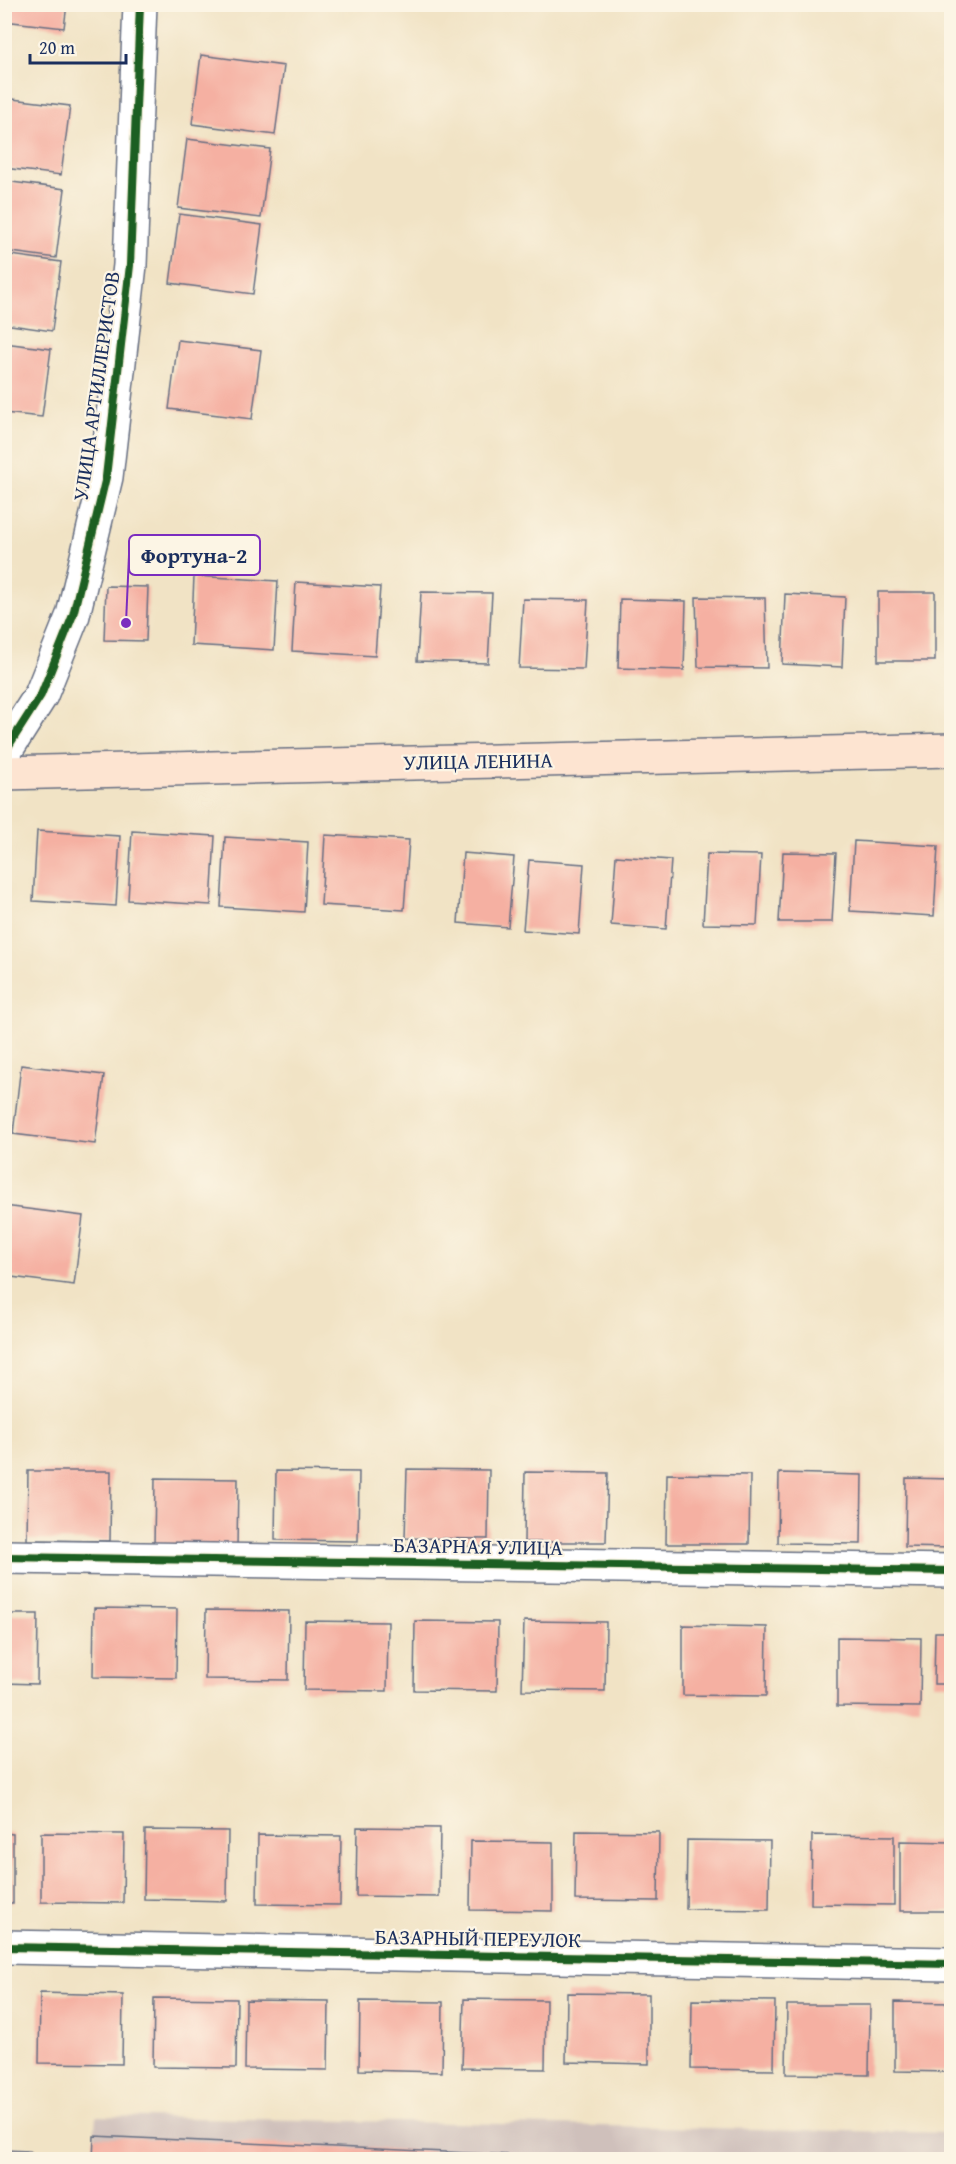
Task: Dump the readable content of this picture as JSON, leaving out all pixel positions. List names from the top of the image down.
{
  "streets": {
    "main road": ["УЛИЦА ЛЕНИНА"],
    "street": ["УЛИЦА АРТИЛЛЕРИСТОВ", "БАЗАРНАЯ УЛИЦА", "БАЗАРНЫЙ ПЕРЕУЛОК"]
  },
  "places": ["Фортуна-2"],
  "scale_bar": "20 m"
}
